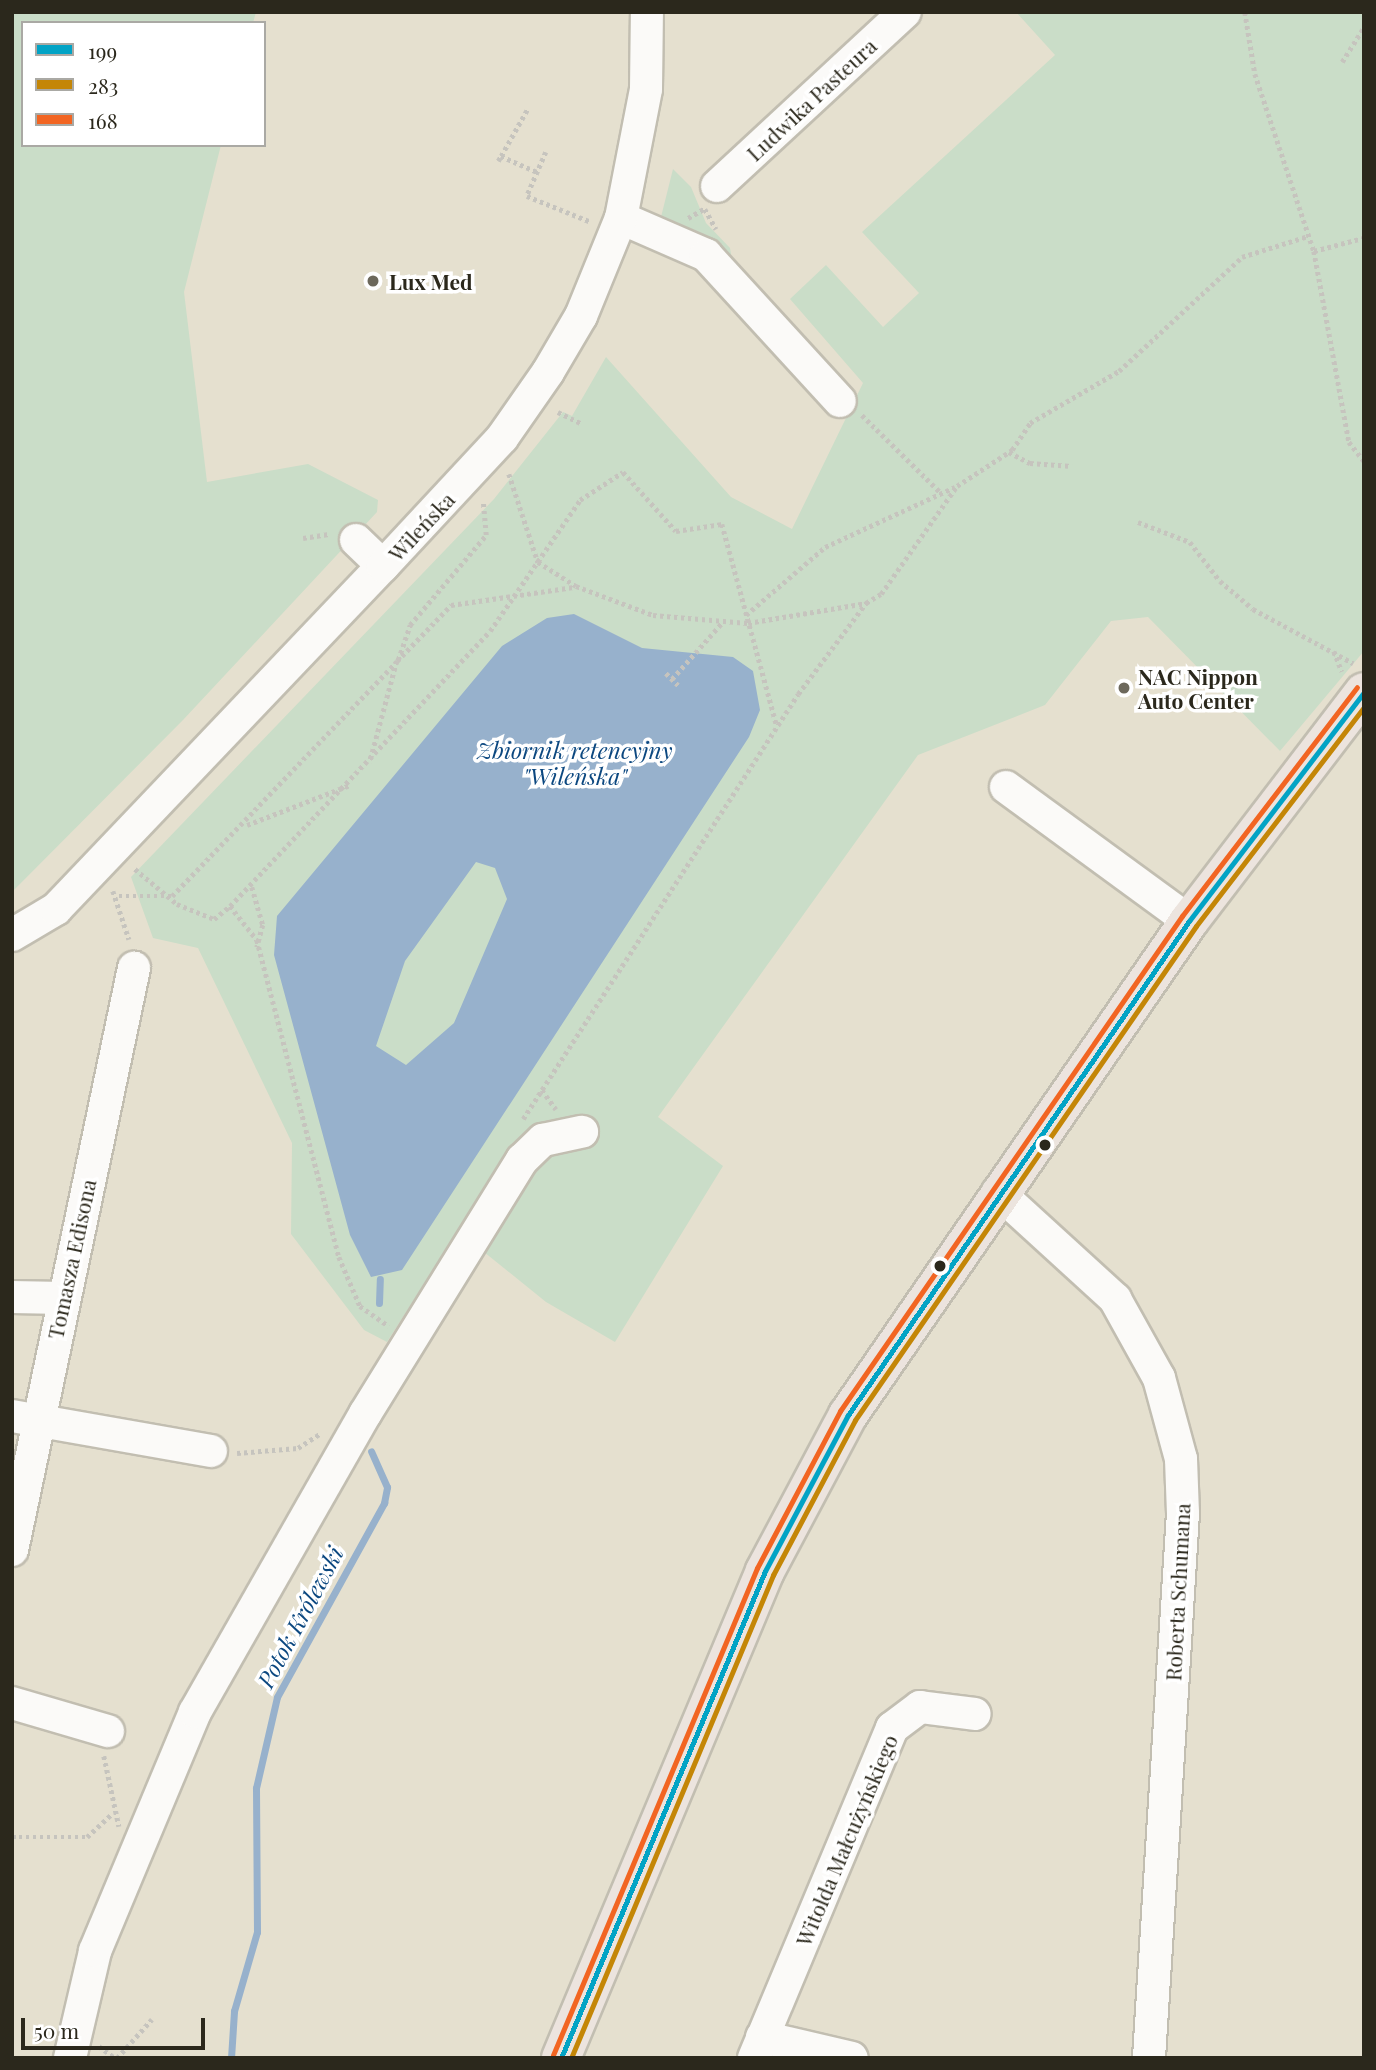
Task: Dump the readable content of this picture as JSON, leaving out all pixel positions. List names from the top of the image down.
{
  "streets": {
    "street": [
      "Ludwika Pasteura",
      "Wileńska",
      "Tomasza Edisona",
      "Roberta Schumana",
      "Witolda Małcużyńskiego"
    ]
  },
  "water": ["Zbiornik retencyjny \"Wileńska\"", "Potok Królewski"],
  "places": ["Lux Med", "NAC Nippon Auto Center"],
  "lines": ["transit line 168", "transit line 199", "transit line 283"],
  "legend": ["199", "283", "168"],
  "scale_bar": "50 m"
}
